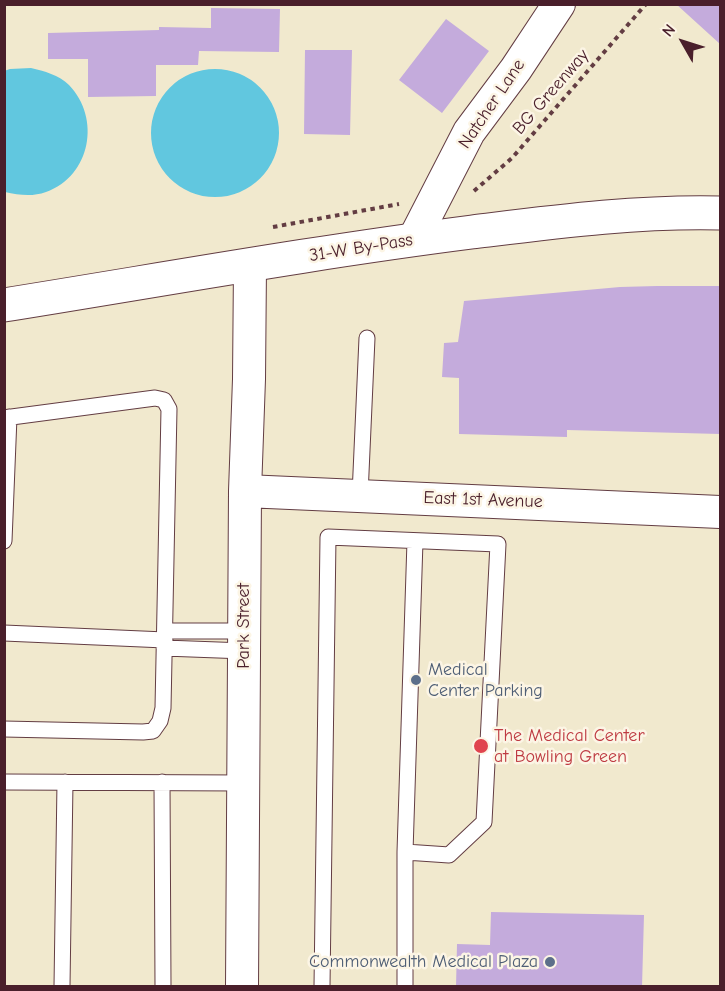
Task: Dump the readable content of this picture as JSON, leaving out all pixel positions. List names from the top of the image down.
{
  "streets": {
    "main road": ["31-W By-Pass"],
    "street": ["Natcher Lane", "East 1st Avenue", "Park Street"],
    "path": ["BG Greenway"]
  },
  "crossings": [
    ["Natcher Lane", "31-W By-Pass"],
    ["31-W By-Pass", "Park Street"],
    ["East 1st Avenue", "Park Street"]
  ],
  "places": ["Medical Center Parking", "The Medical Center at Bowling Green", "Commonwealth Medical Plaza"],
  "north": "top left"
}
